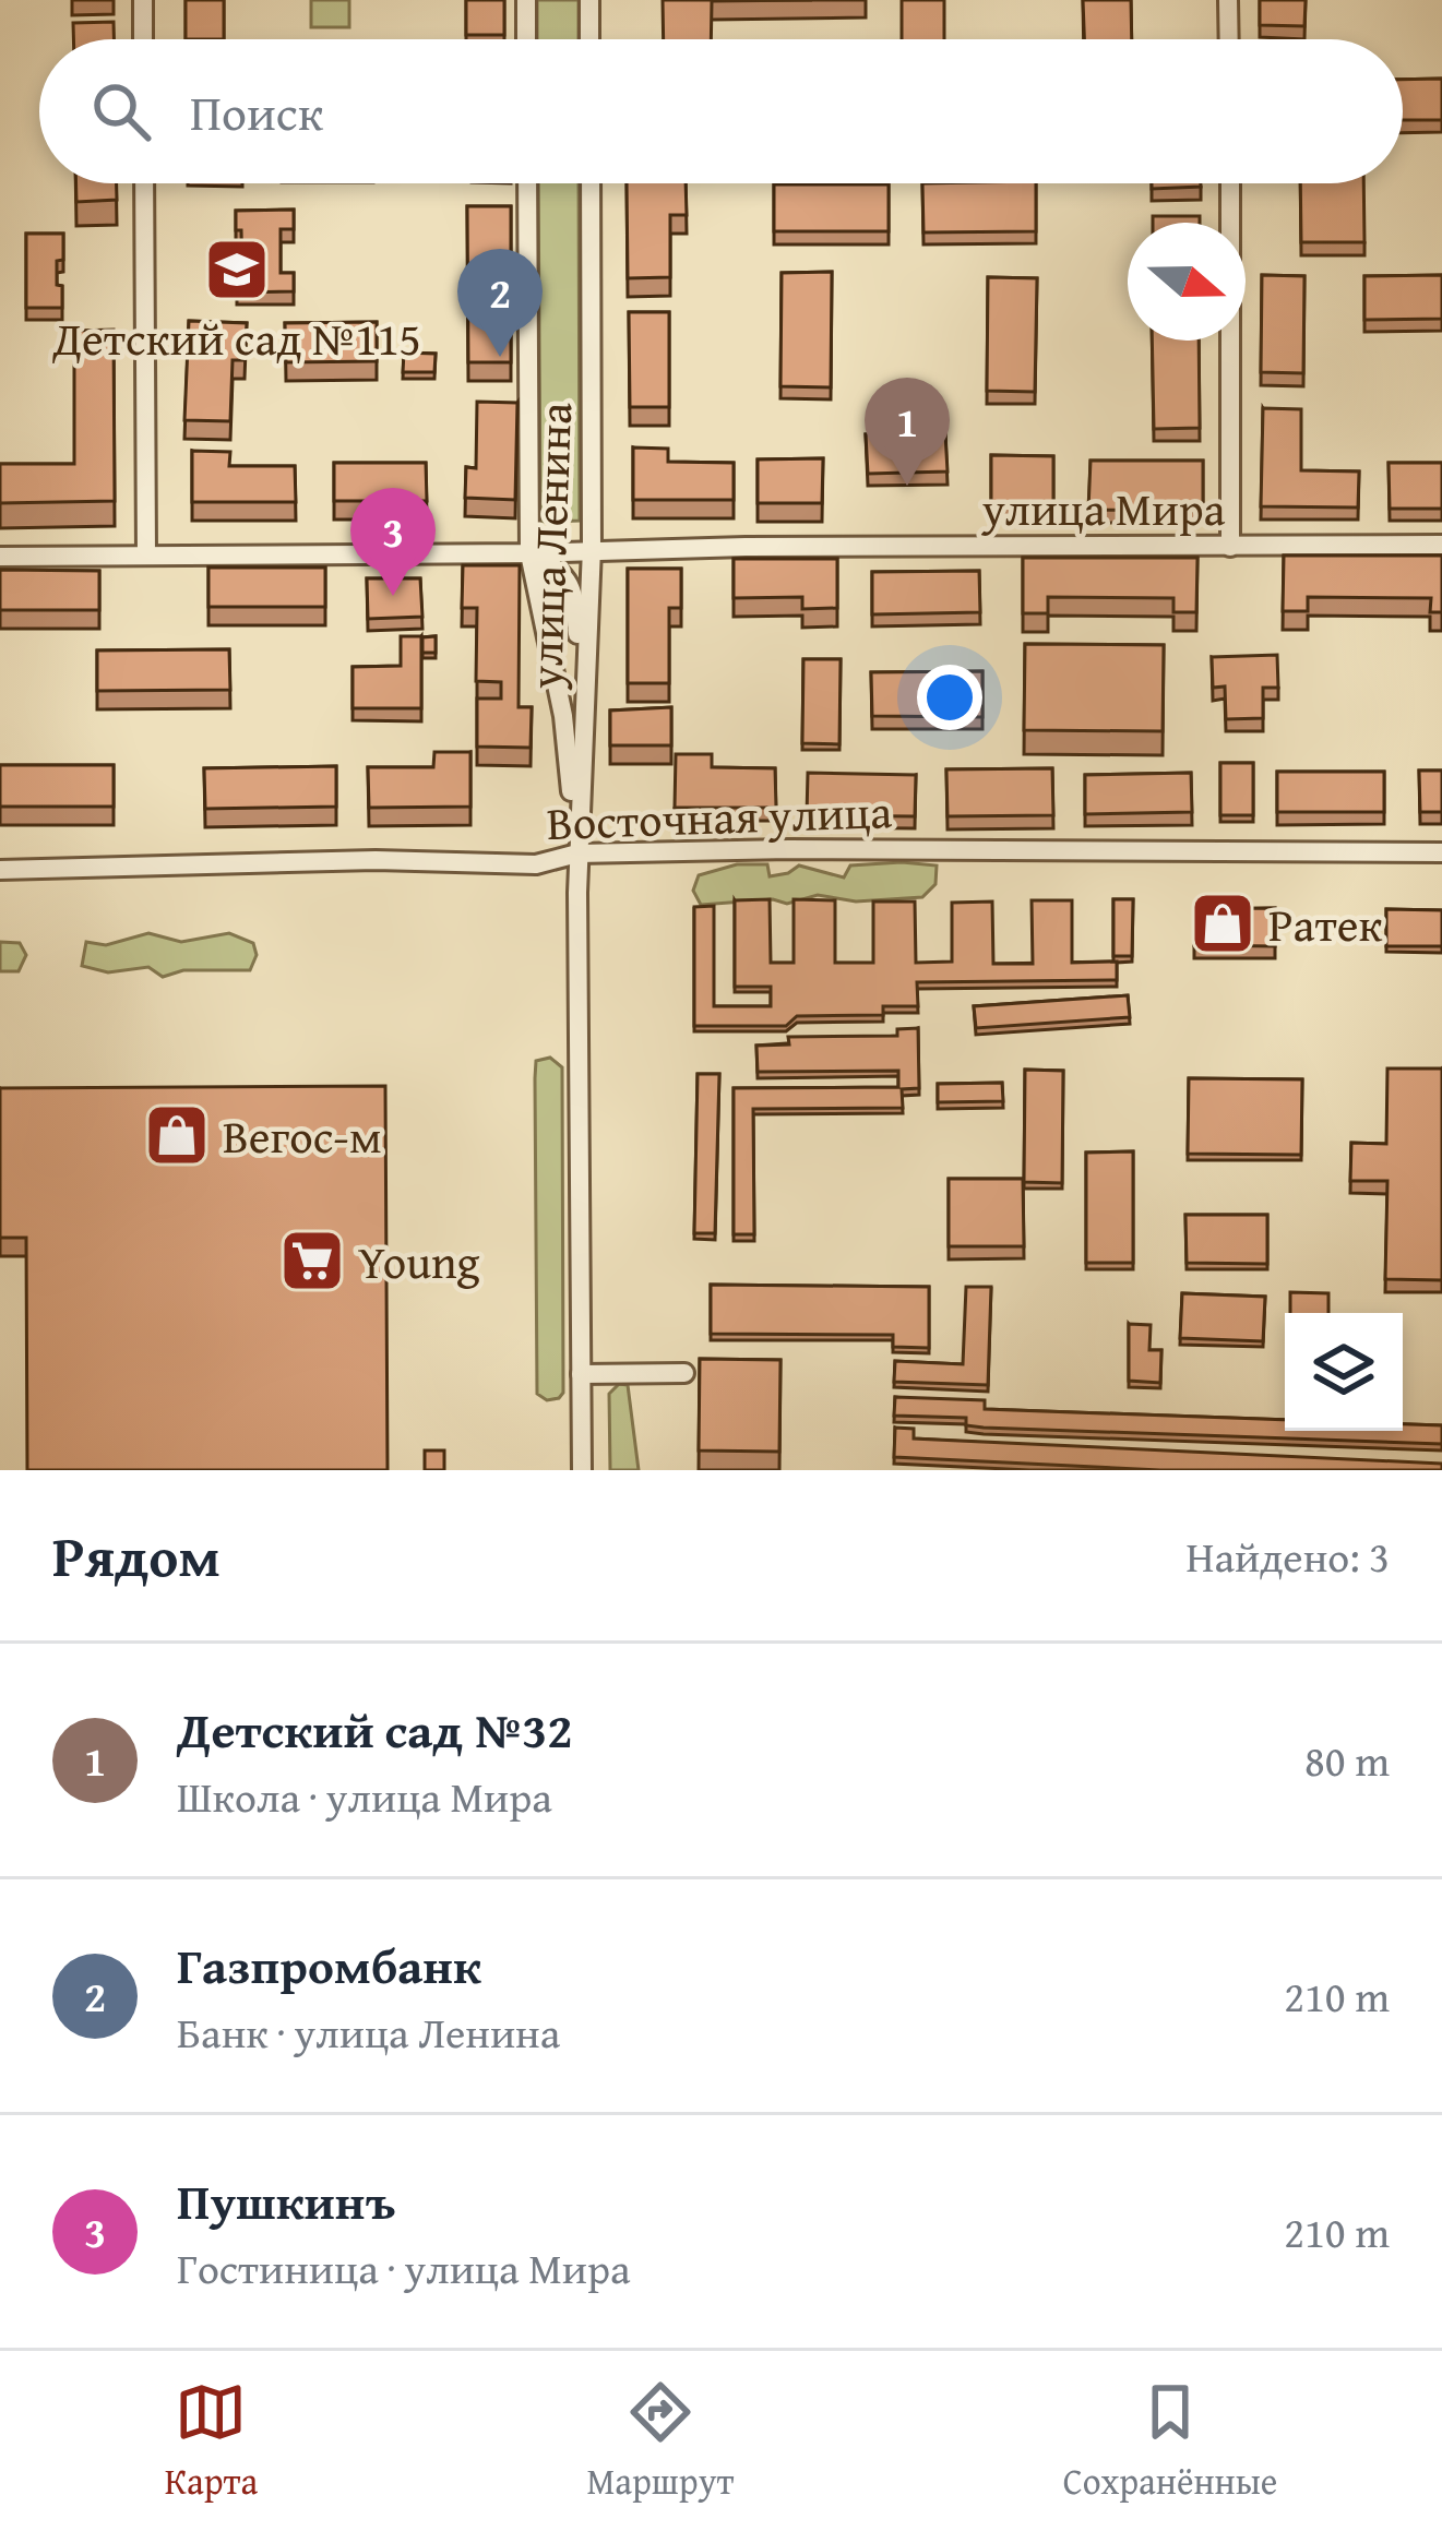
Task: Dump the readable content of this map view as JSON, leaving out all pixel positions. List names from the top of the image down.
{
  "streets": {
    "street": ["улица Мира", "улица Ленина", "Восточная улица"]
  },
  "crossings": [
    ["улица Мира", "улица Ленина"],
    ["улица Ленина", "Восточная улица"]
  ],
  "places": {
    "school or university": ["Детский сад №115"],
    "shop": ["Ратек", "Вегос-м"],
    "supermarket": ["Young"]
  },
  "north": "right",
  "page": {
    "search": "Поиск",
    "pins": ["2", "1", "3"],
    "heading": ["Рядом", "Найдено: 3"],
    "list": [
      {
        "mark": "1",
        "name": "Детский сад №32",
        "note": "Школа · улица Мира",
        "value": "80 m"
      },
      {
        "mark": "2",
        "name": "Газпромбанк",
        "note": "Банк · улица Ленина",
        "value": "210 m"
      },
      {
        "mark": "3",
        "name": "Пушкинъ",
        "note": "Гостиница · улица Мира",
        "value": "210 m"
      }
    ],
    "nav": ["Карта", "Маршрут", "Сохранённые"]
  }
}
